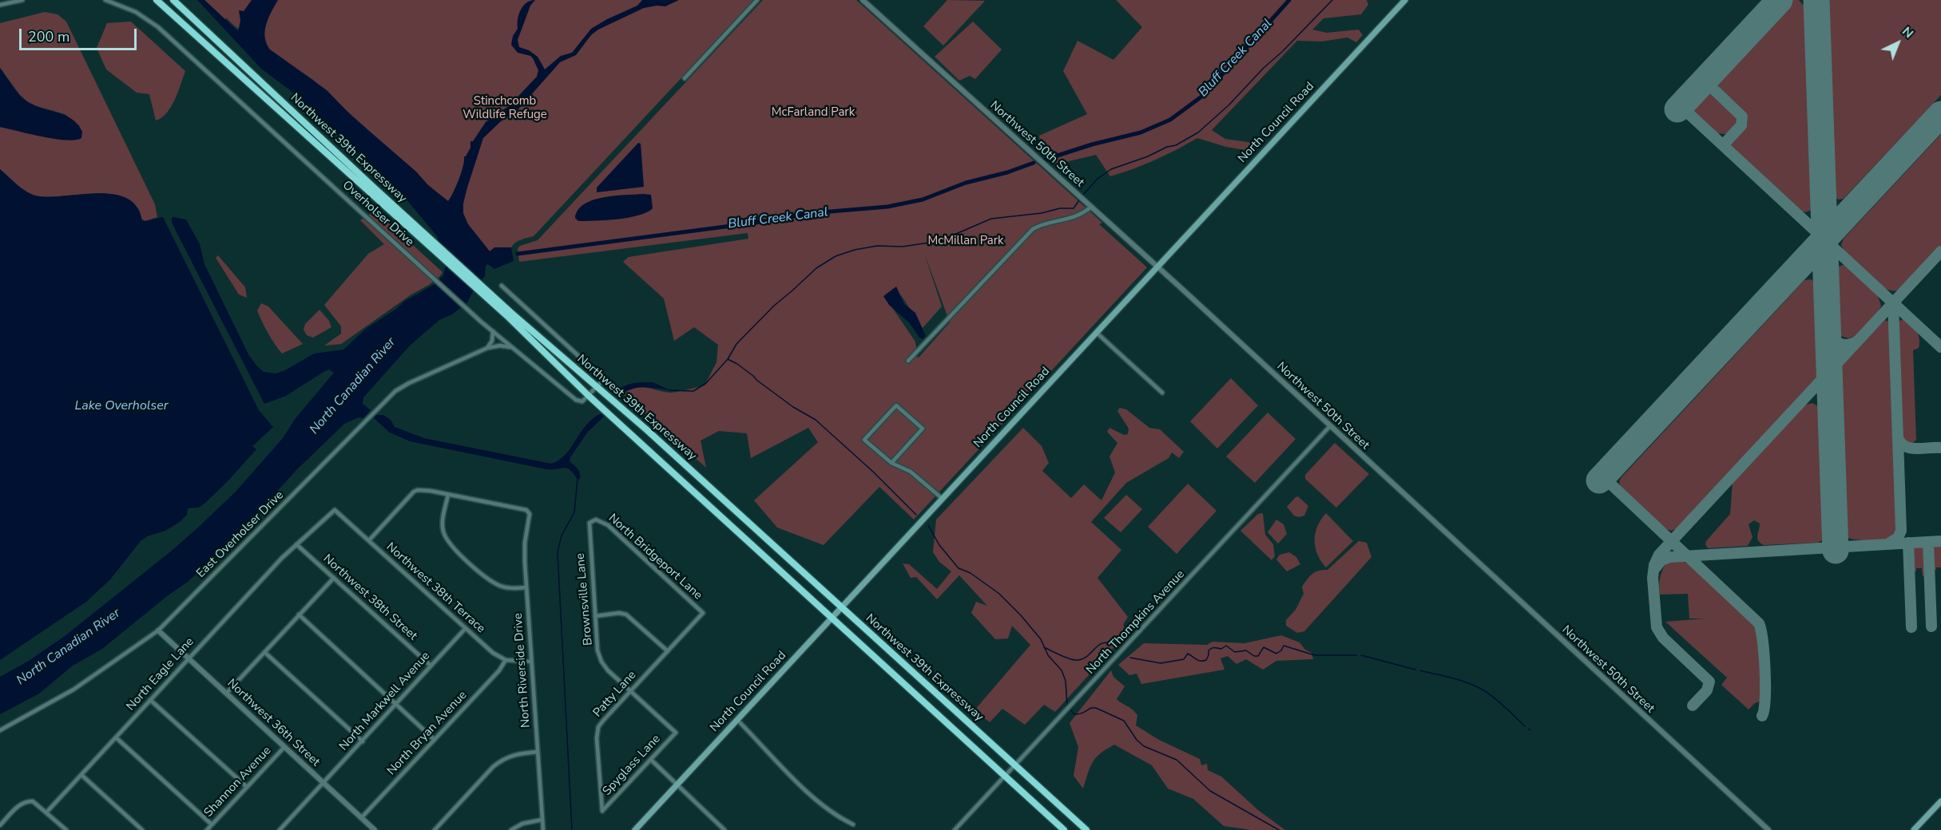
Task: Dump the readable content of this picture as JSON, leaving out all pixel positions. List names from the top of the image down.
{
  "streets": {
    "highway": ["Northwest 39th Expressway"],
    "main road": ["North Council Road"],
    "street": [
      "Northwest 50th Street",
      "Overholser Drive",
      "East Overholser Drive",
      "North Bridgeport Lane",
      "Northwest 38th Terrace",
      "Northwest 38th Street",
      "Brownsville Lane",
      "North Thompkins Avenue",
      "North Riverside Drive",
      "North Eagle Lane",
      "Patty Lane",
      "North Markwell Avenue",
      "Northwest 36th Street",
      "North Bryan Avenue",
      "Spyglass Lane",
      "Shannon Avenue"
    ]
  },
  "crossings": [
    ["North Council Road", "Northwest 50th Street"],
    ["North Council Road", "Northwest 39th Expressway"],
    ["Northwest 50th Street", "North Thompkins Avenue"],
    ["Northwest 39th Expressway", "Overholser Drive"],
    ["Northwest 39th Expressway", "North Thompkins Avenue"],
    ["Overholser Drive", "East Overholser Drive"],
    ["East Overholser Drive", "Northwest 36th Street"],
    ["North Bridgeport Lane", "Brownsville Lane"],
    ["North Bridgeport Lane", "Patty Lane"],
    ["Northwest 38th Terrace", "North Riverside Drive"],
    ["Northwest 38th Terrace", "North Eagle Lane"],
    ["Northwest 38th Terrace", "North Markwell Avenue"],
    ["Northwest 38th Terrace", "North Bryan Avenue"],
    ["Northwest 38th Street", "North Eagle Lane"],
    ["Northwest 38th Street", "North Markwell Avenue"],
    ["Brownsville Lane", "Patty Lane"],
    ["Brownsville Lane", "Spyglass Lane"],
    ["North Eagle Lane", "Northwest 36th Street"],
    ["Patty Lane", "Spyglass Lane"],
    ["North Markwell Avenue", "Northwest 36th Street"],
    ["Northwest 36th Street", "North Bryan Avenue"],
    ["Northwest 36th Street", "Shannon Avenue"]
  ],
  "water": ["Bluff Creek Canal", "North Canadian River", "Lake Overholser"],
  "parks": ["Stinchcomb Wildlife Refuge", "McFarland Park", "McMillan Park"],
  "scale_bar": "200 m",
  "north": "top right"
}
